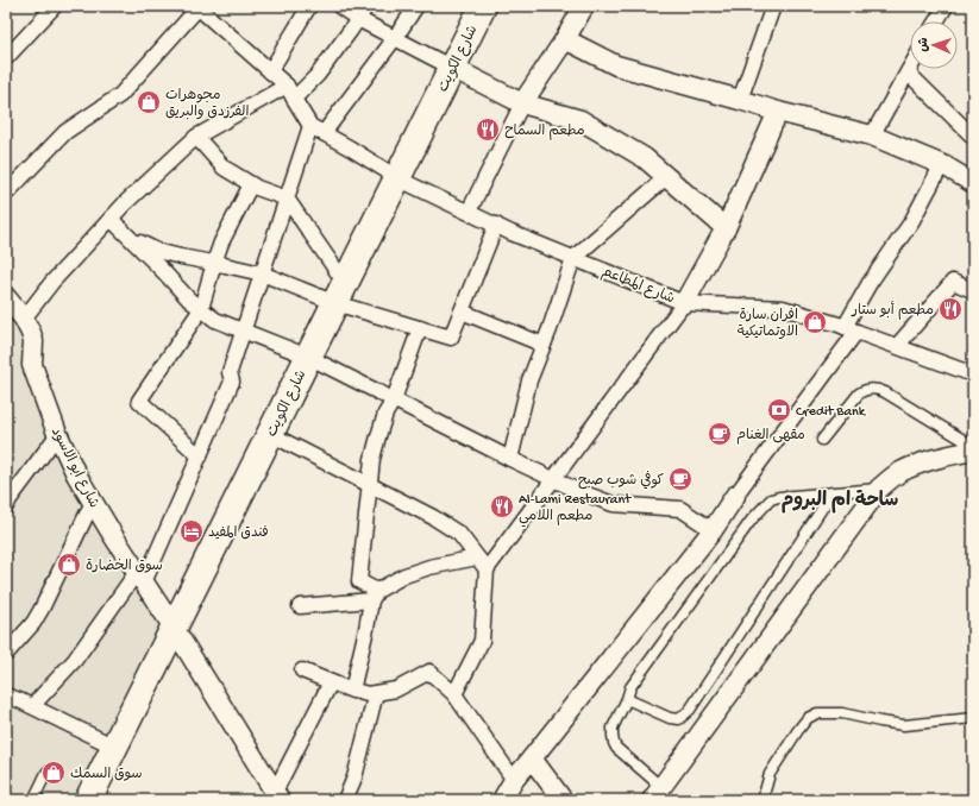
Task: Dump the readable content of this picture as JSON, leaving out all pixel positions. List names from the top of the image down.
{
  "streets": {
    "main road": ["شارع الكويت"],
    "street": ["شارع المطاعم", "شارع ابو الاسود"]
  },
  "crossings": [
    ["شارع الكويت", "شارع المطاعم"],
    ["شارع الكويت", "شارع ابو الاسود"]
  ],
  "districts": ["ساحة ام البروم"],
  "places": {
    "shop": [
      "مجوهرات الفرزدق والبريق",
      "افران سارة الاوتماتيكية",
      "سوق الخضارة",
      "سوق السمك"
    ],
    "restaurant": ["مطعم السماح", "مطعم أبو ستار", "Al-Lami Restaurant مطعم اللامي"],
    "bank": ["Credit Bank"],
    "cafe": ["مقهى الغنام", "كوفي شوب صبح"],
    "hotel": ["فندق المفيد"]
  },
  "north": "left"
}
